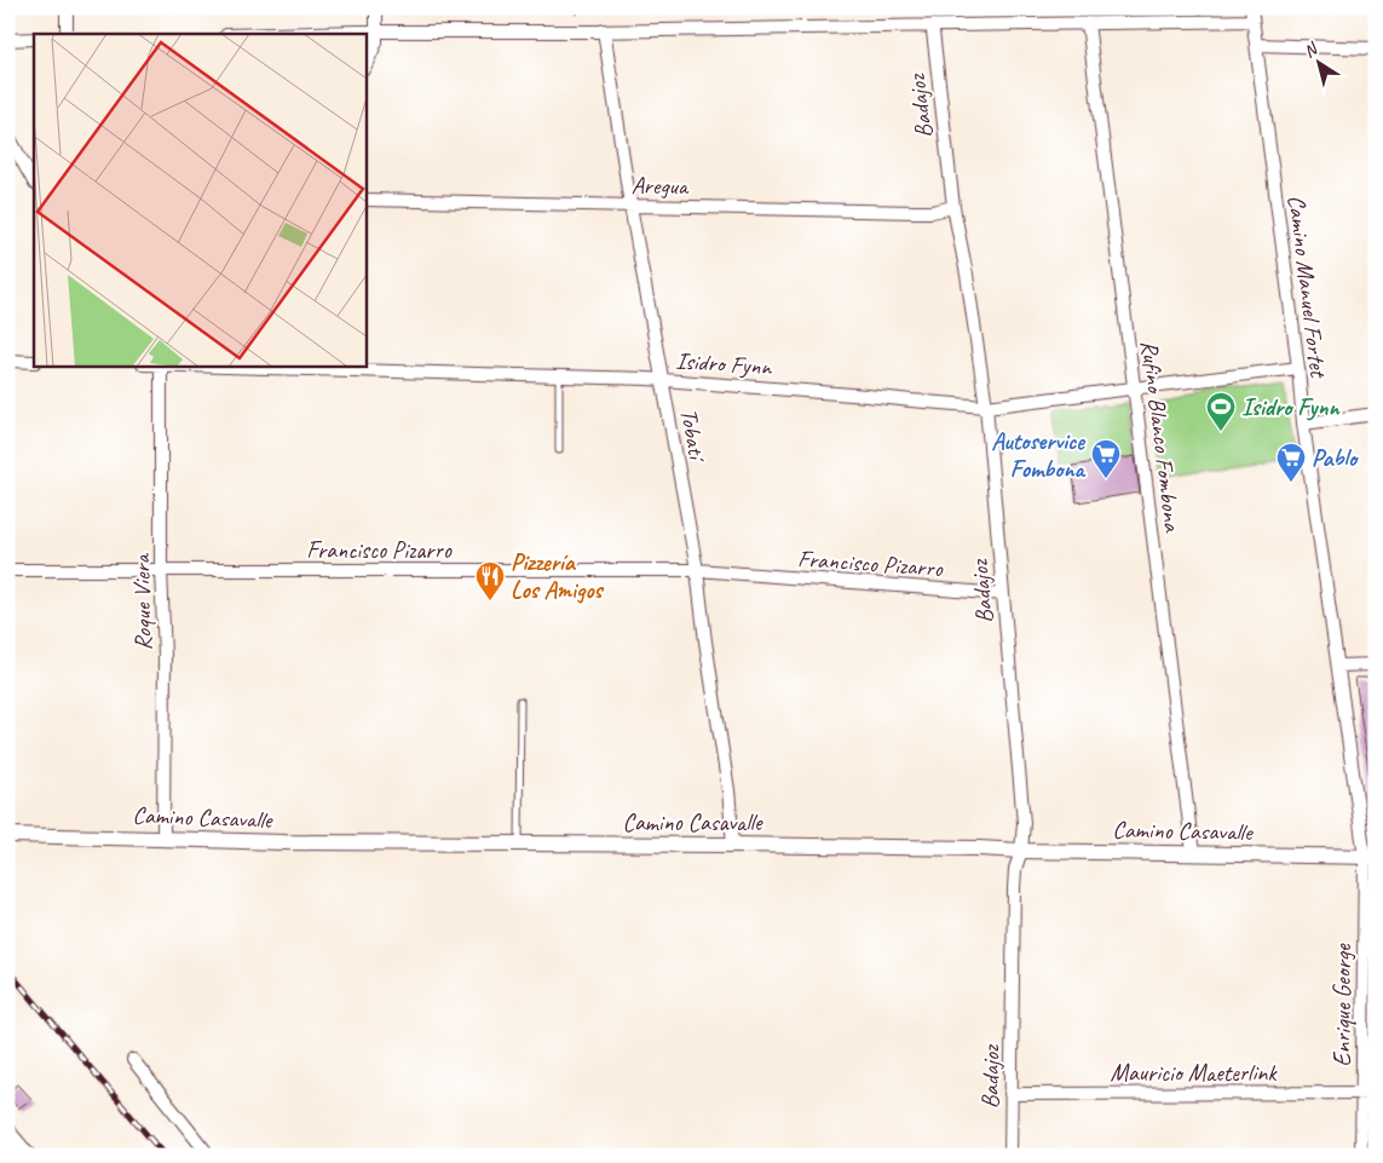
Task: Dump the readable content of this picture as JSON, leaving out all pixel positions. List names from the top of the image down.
{
  "streets": {
    "street": [
      "Badajoz",
      "Aregua",
      "Camino Manuel Fortet",
      "Isidro Fynn",
      "Tobatí",
      "Rufino Blanco Fombona",
      "Francisco Pizarro",
      "Roque Viera",
      "Camino Casavalle",
      "Enrique George",
      "Mauricio Maeterlink"
    ]
  },
  "crossings": [
    ["Badajoz", "Aregua"],
    ["Badajoz", "Isidro Fynn"],
    ["Badajoz", "Francisco Pizarro"],
    ["Badajoz", "Camino Casavalle"],
    ["Badajoz", "Mauricio Maeterlink"],
    ["Aregua", "Tobatí"],
    ["Camino Manuel Fortet", "Isidro Fynn"],
    ["Camino Manuel Fortet", "Camino Casavalle"],
    ["Camino Manuel Fortet", "Enrique George"],
    ["Isidro Fynn", "Tobatí"],
    ["Isidro Fynn", "Rufino Blanco Fombona"],
    ["Isidro Fynn", "Roque Viera"],
    ["Tobatí", "Francisco Pizarro"],
    ["Tobatí", "Camino Casavalle"],
    ["Rufino Blanco Fombona", "Camino Casavalle"],
    ["Francisco Pizarro", "Roque Viera"],
    ["Roque Viera", "Camino Casavalle"],
    ["Camino Casavalle", "Enrique George"],
    ["Enrique George", "Mauricio Maeterlink"]
  ],
  "places": {
    "sports": ["Isidro Fynn"],
    "supermarket": ["Autoservice Fombona", "Pablo"],
    "restaurant": ["Pizzería Los Amigos"]
  },
  "north": "top left"
}
